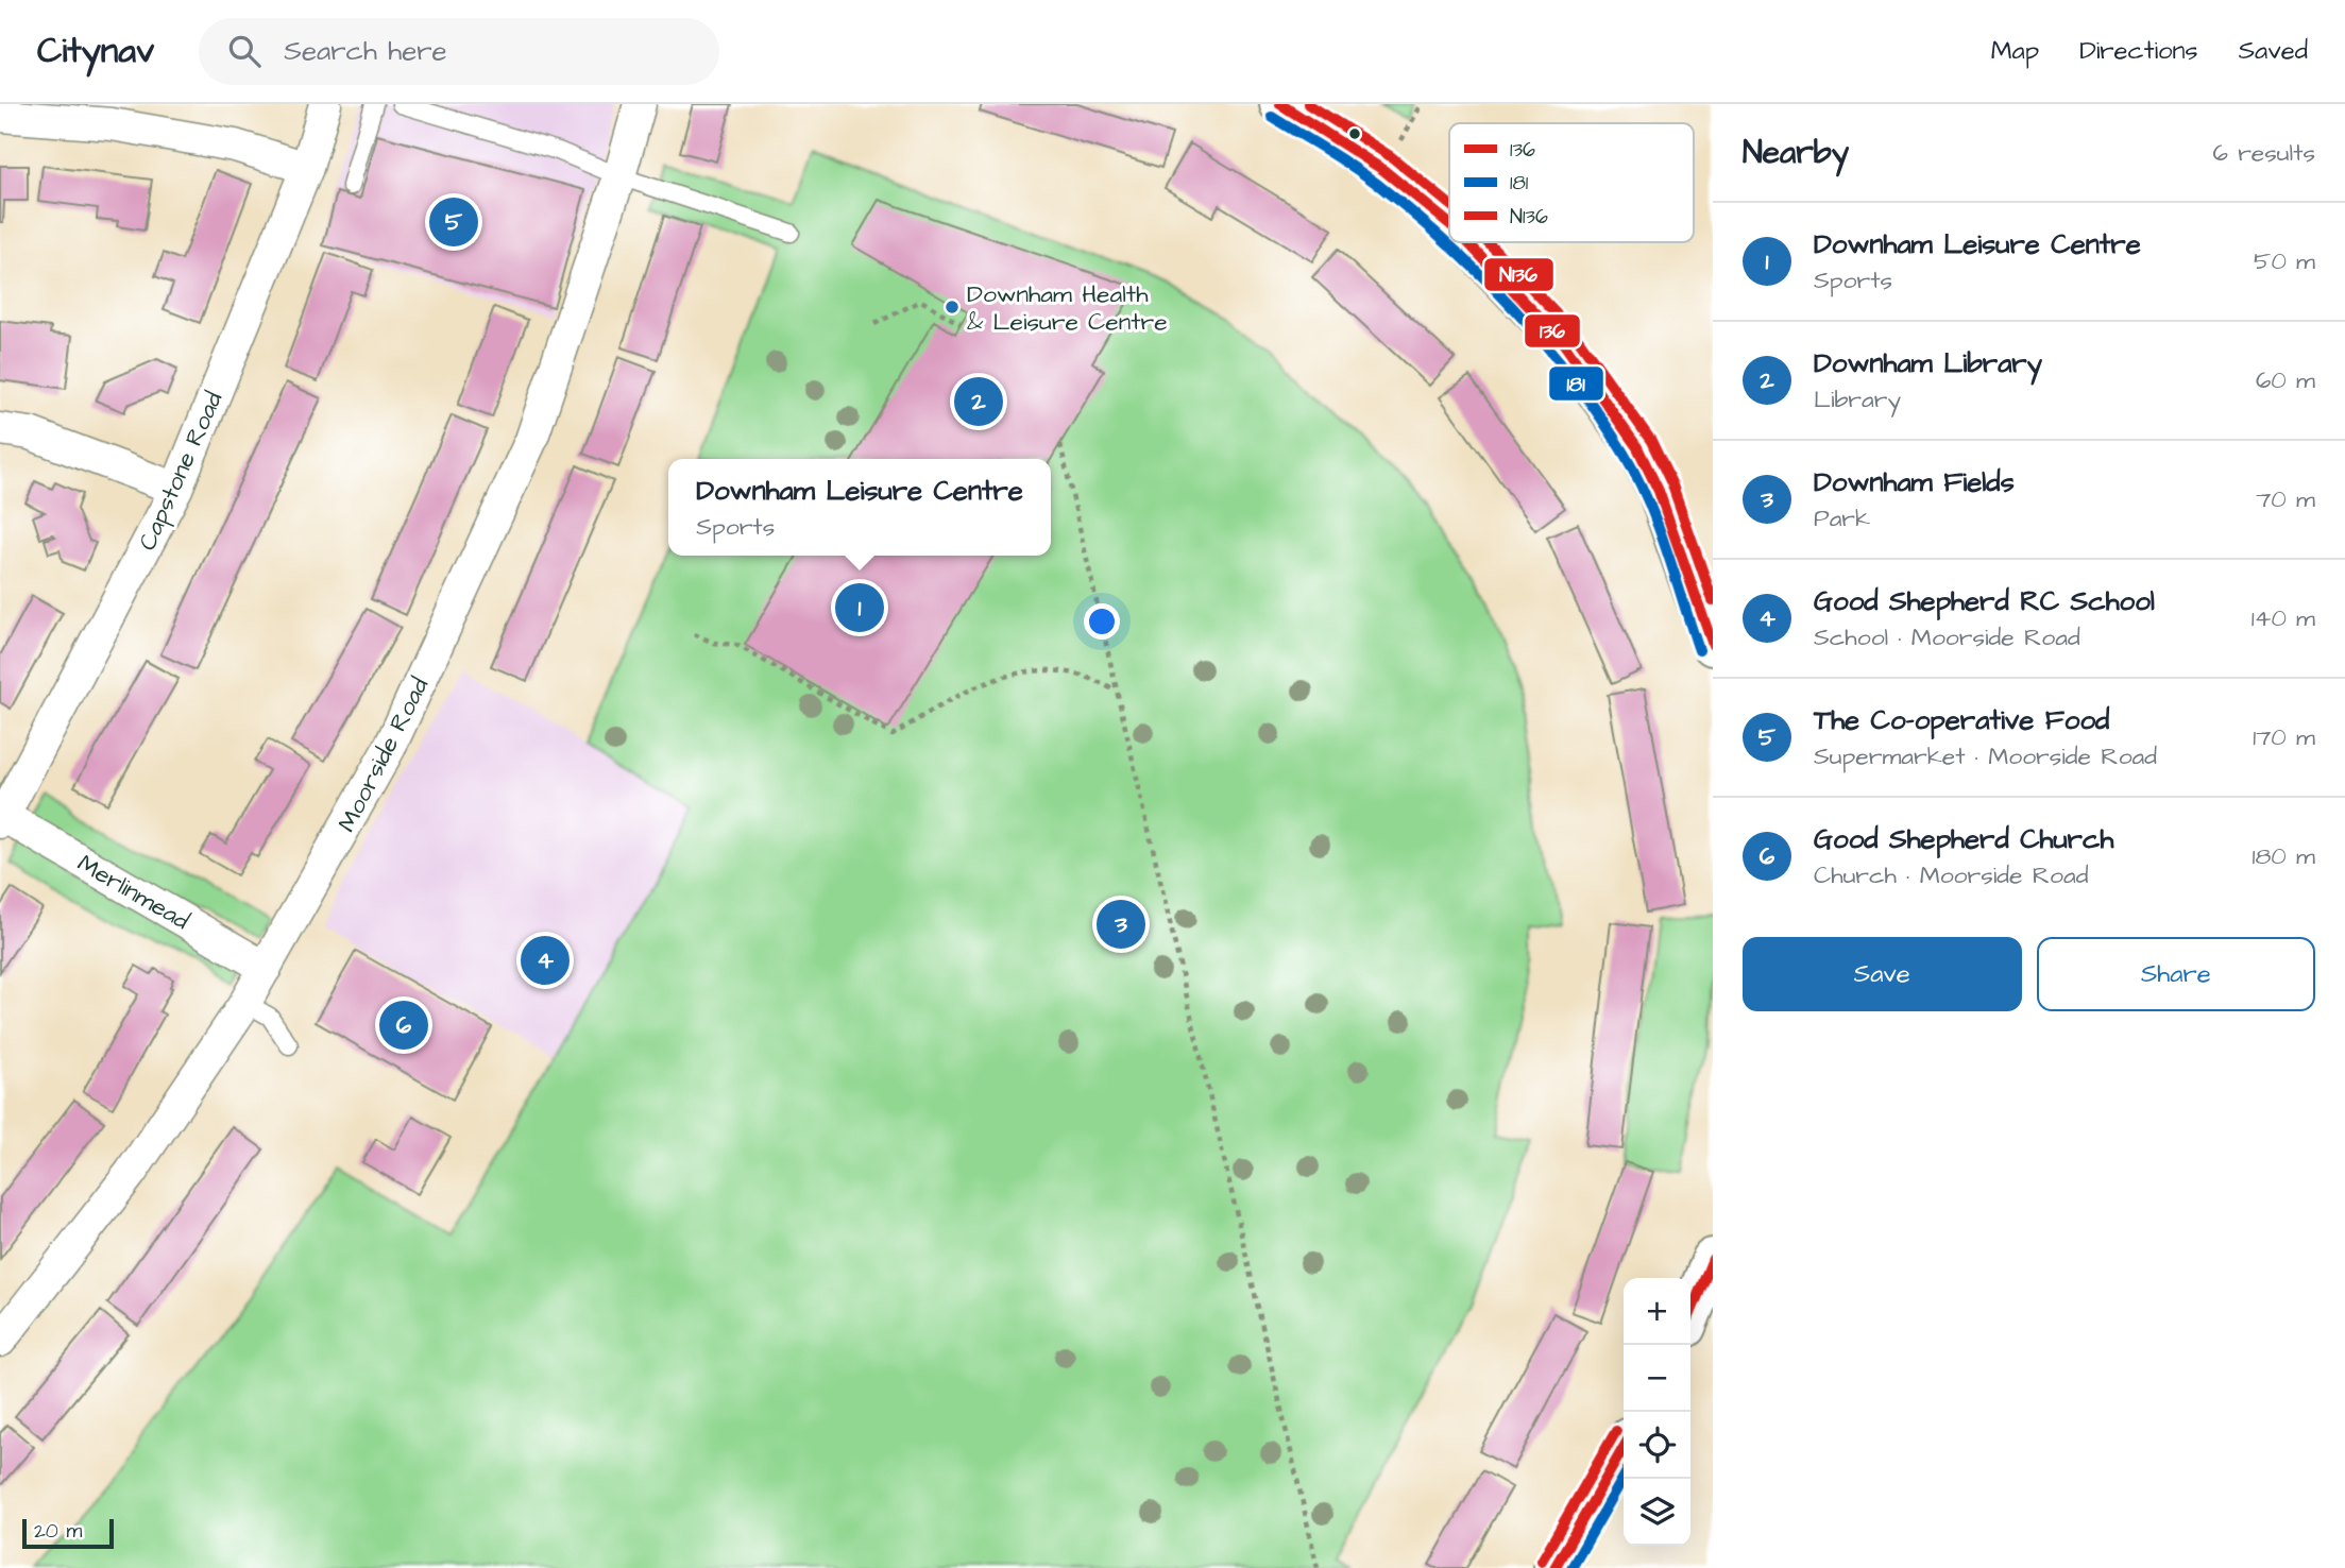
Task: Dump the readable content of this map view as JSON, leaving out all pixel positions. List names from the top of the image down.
{
  "streets": {
    "street": ["Capstone Road", "Moorside Road", "Merlinmead"]
  },
  "crossings": [
    ["Capstone Road", "Merlinmead"],
    ["Moorside Road", "Merlinmead"]
  ],
  "places": ["Downham Health & Leisure Centre"],
  "lines": ["transit line 136", "transit line N136", "transit line 181"],
  "legend": ["136", "181", "N136"],
  "scale_bar": "20 m",
  "page": {
    "header": "Citynav",
    "search": "Search here",
    "nav": ["Map", "Directions", "Saved"],
    "heading": ["Nearby", "6 results"],
    "pins": [
      "5",
      "2",
      "1",
      "3",
      "4",
      "6"
    ],
    "list": [
      {
        "mark": "1",
        "name": "Downham Leisure Centre",
        "note": "Sports",
        "value": "50 m"
      },
      {
        "mark": "2",
        "name": "Downham Library",
        "note": "Library",
        "value": "60 m"
      },
      {
        "mark": "3",
        "name": "Downham Fields",
        "note": "Park",
        "value": "70 m"
      },
      {
        "mark": "4",
        "name": "Good Shepherd RC School",
        "note": "School · Moorside Road",
        "value": "140 m"
      },
      {
        "mark": "5",
        "name": "The Co-operative Food",
        "note": "Supermarket · Moorside Road",
        "value": "170 m"
      },
      {
        "mark": "6",
        "name": "Good Shepherd Church",
        "note": "Church · Moorside Road",
        "value": "180 m"
      }
    ],
    "popup": ["Downham Leisure Centre", "Sports"],
    "buttons": ["Save", "Share"],
    "map_buttons": ["+", "−"],
    "scale": "20 m"
  }
}
